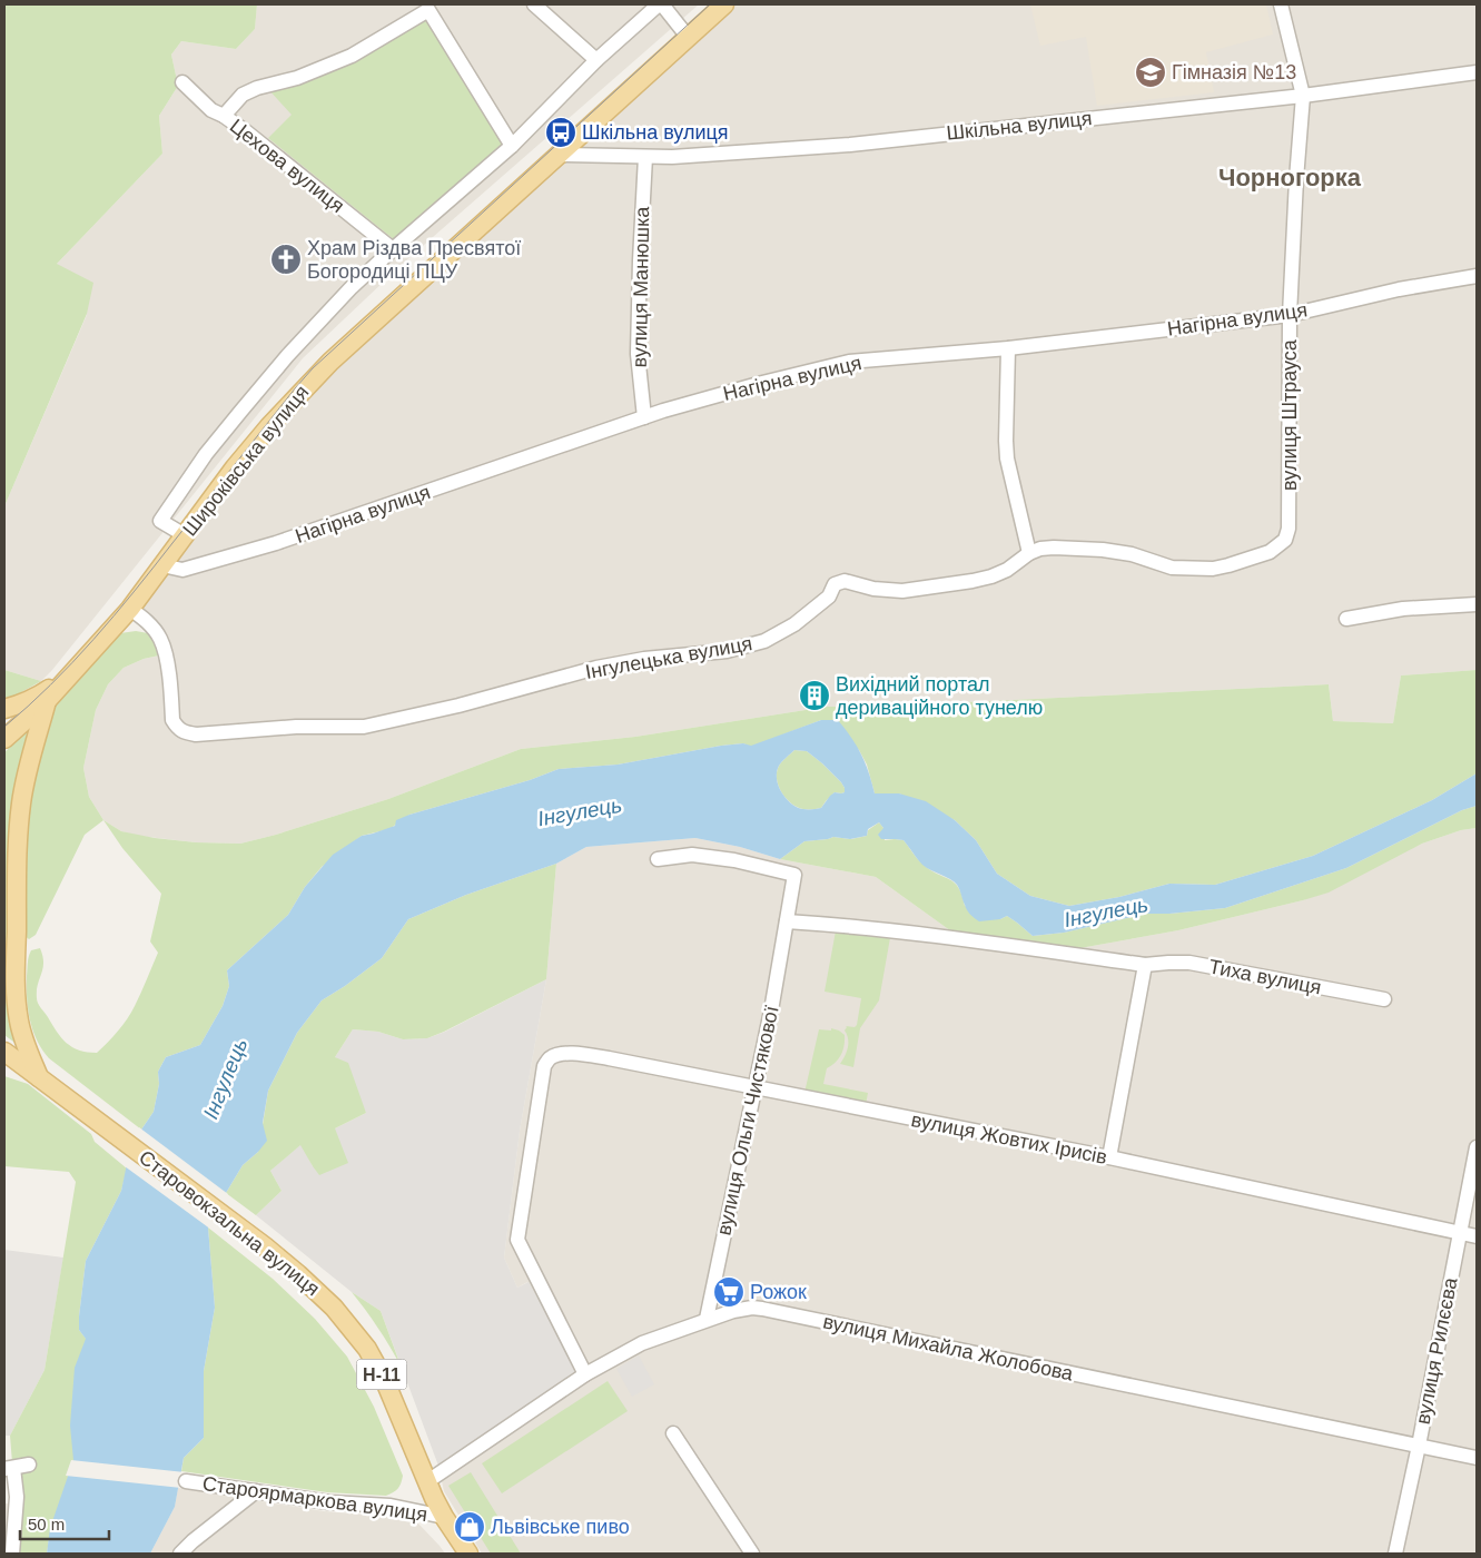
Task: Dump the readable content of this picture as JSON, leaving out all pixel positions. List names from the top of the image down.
{
  "streets": {
    "main road": ["Широківська вулиця", "Старовокзальна вулиця", "Н-11"],
    "street": [
      "Шкільна вулиця",
      "Цехова вулиця",
      "вулиця Манюшка",
      "Нагірна вулиця",
      "вулиця Штрауса",
      "Інгулецька вулиця",
      "Тиха вулиця",
      "вулиця Ольги Чистякової",
      "вулиця Жовтих Ірисів",
      "вулиця Михайла Жолобова",
      "вулиця Рилєєва",
      "Староярмаркова вулиця"
    ]
  },
  "crossings": [
    ["Шкільна вулиця", "вулиця Манюшка"],
    ["Шкільна вулиця", "вулиця Штрауса"],
    ["Шкільна вулиця", "Широківська вулиця"],
    ["вулиця Манюшка", "Нагірна вулиця"],
    ["Нагірна вулиця", "вулиця Штрауса"],
    ["Нагірна вулиця", "Широківська вулиця"],
    ["вулиця Штрауса", "Інгулецька вулиця"],
    ["Широківська вулиця", "Інгулецька вулиця"],
    ["вулиця Ольги Чистякової", "вулиця Жовтих Ірисів"],
    ["вулиця Ольги Чистякової", "вулиця Михайла Жолобова"],
    ["вулиця Жовтих Ірисів", "вулиця Михайла Жолобова"],
    ["вулиця Жовтих Ірисів", "вулиця Рилєєва"],
    ["Старовокзальна вулиця", "вулиця Михайла Жолобова"],
    ["Старовокзальна вулиця", "Староярмаркова вулиця"],
    ["вулиця Михайла Жолобова", "вулиця Рилєєва"]
  ],
  "districts": ["Чорногорка"],
  "water": ["Інгулець"],
  "places": {
    "school or university": ["Гімназія №13"],
    "bus stop": ["Шкільна вулиця"],
    "church": ["Храм Різдва Пресвятої Богородиці ПЦУ"],
    "building": ["Вихідний портал дериваційного тунелю"],
    "supermarket": ["Рожок"],
    "shop": ["Львівське пиво"]
  },
  "scale_bar": "50 m"
}
